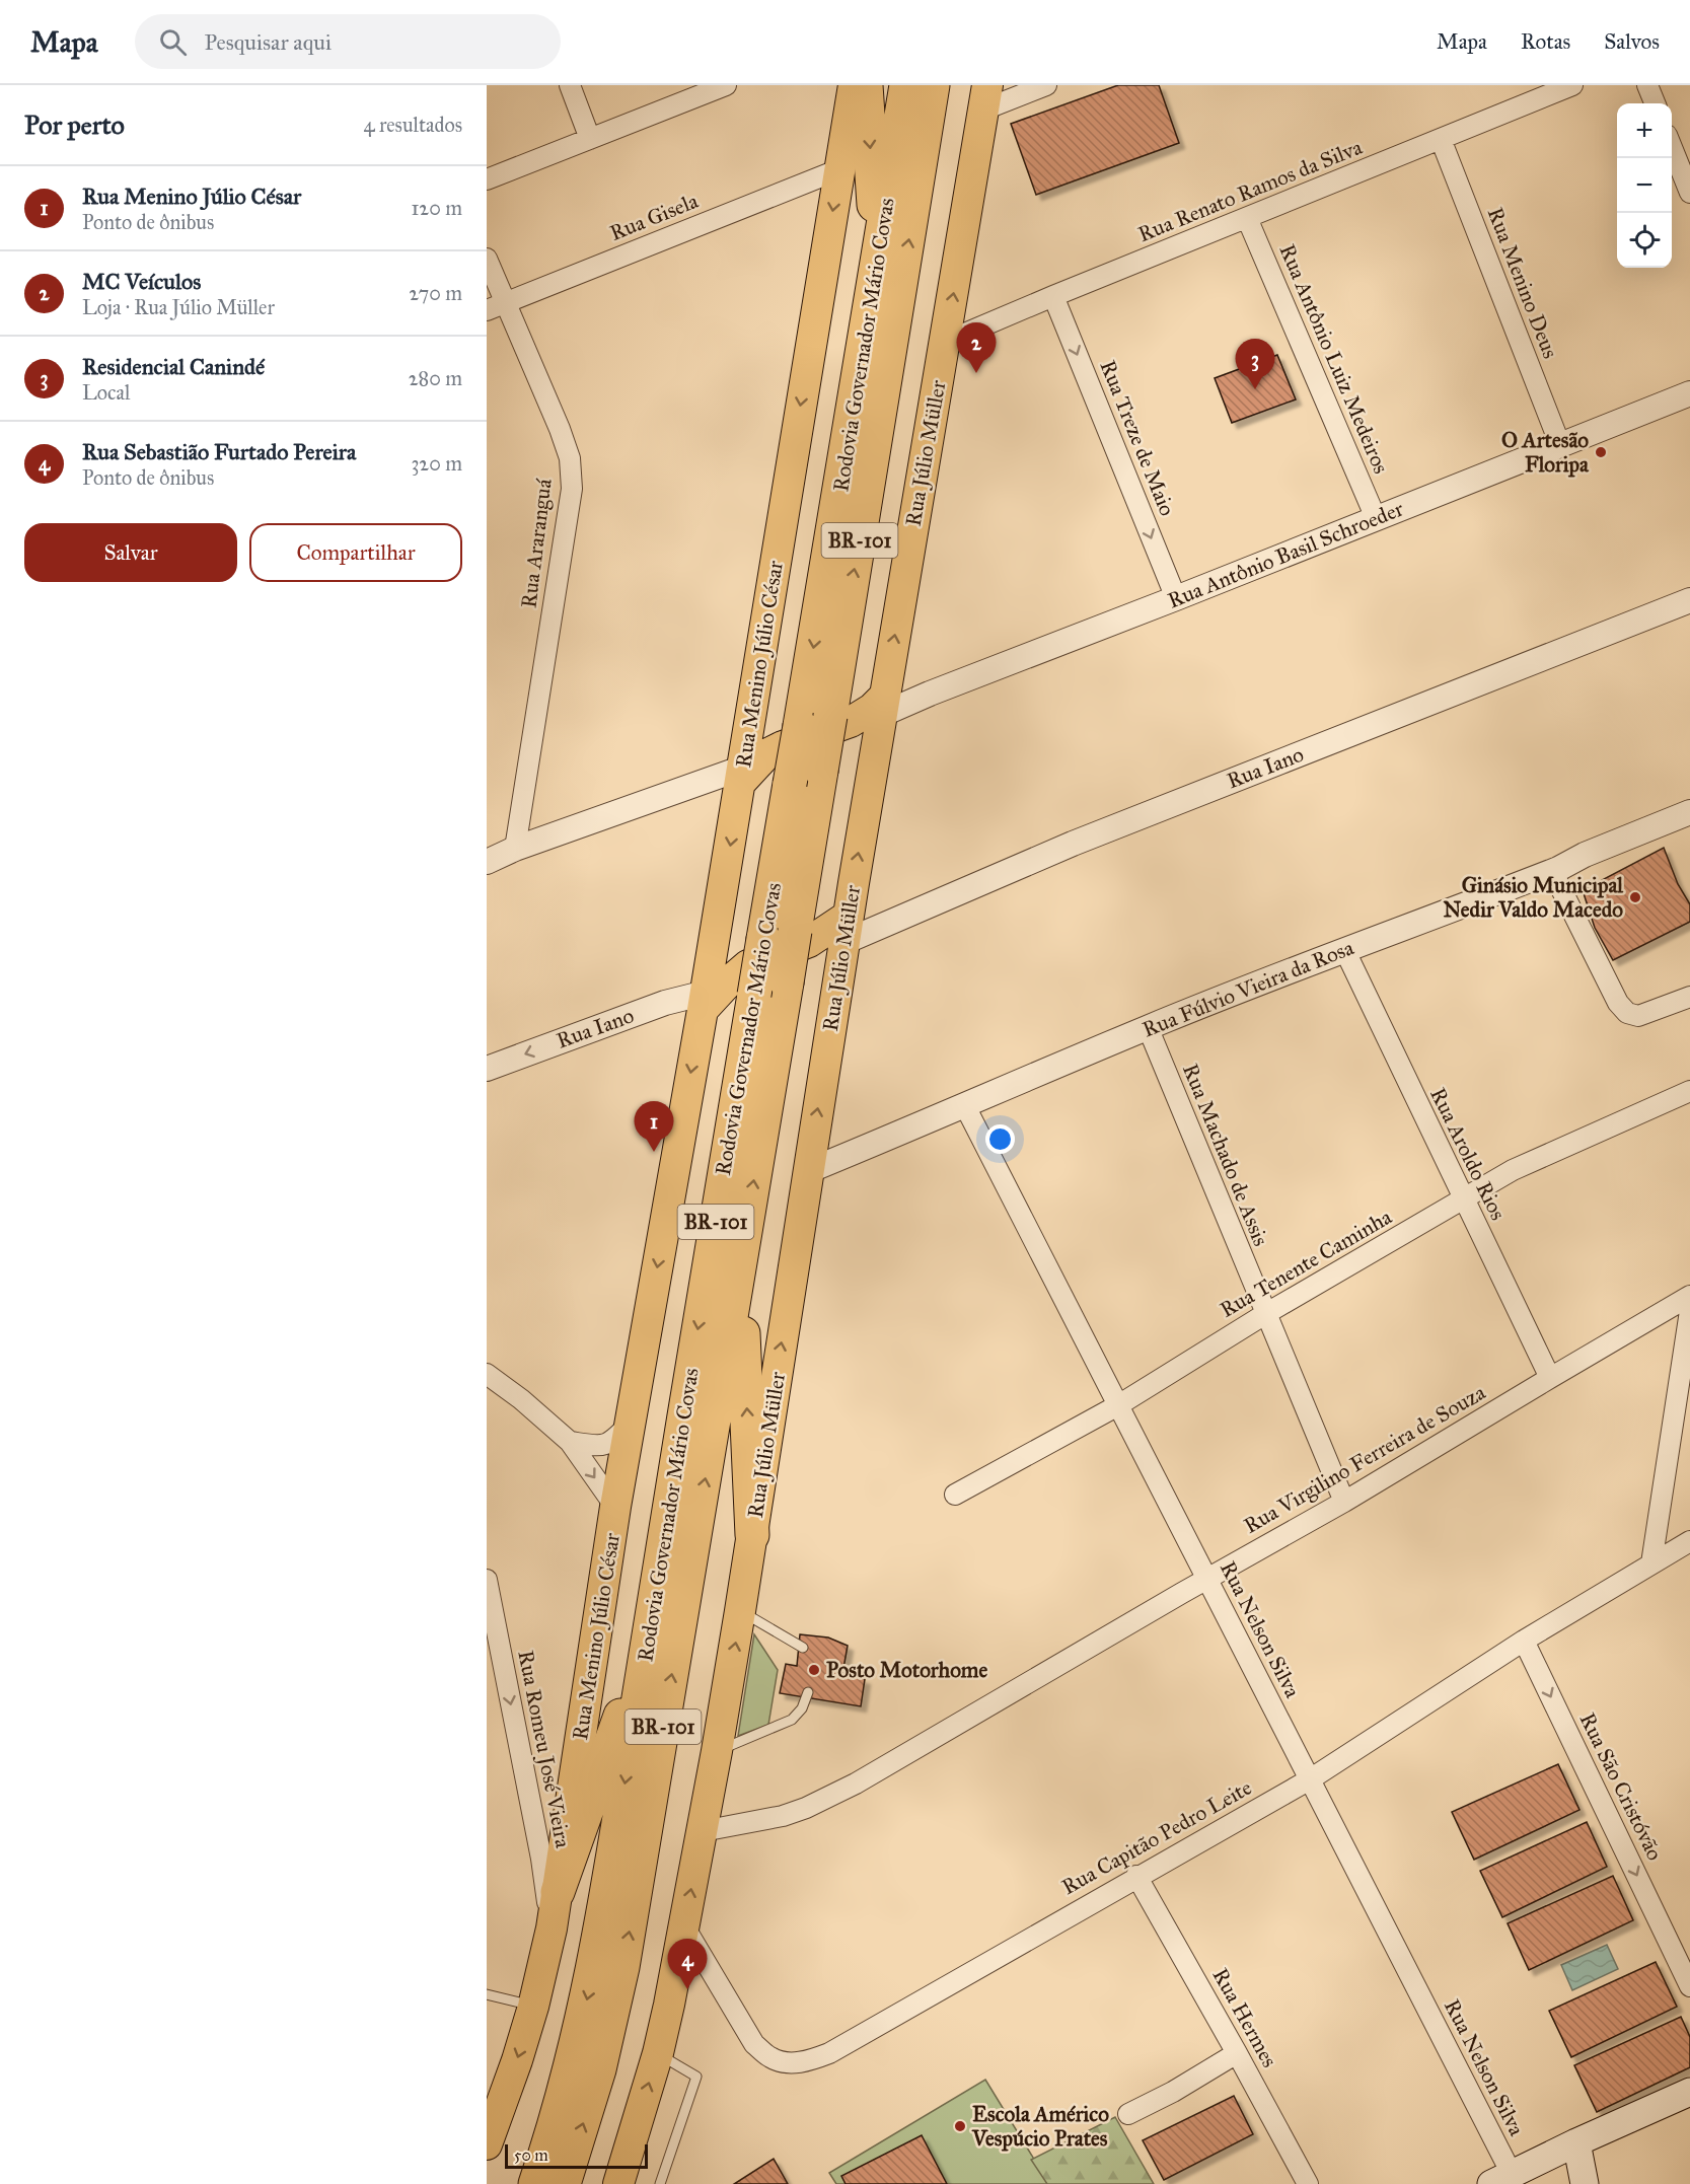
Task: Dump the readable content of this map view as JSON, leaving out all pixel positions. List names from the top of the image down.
{
  "streets": {
    "highway": ["Rodovia Governador Mário Covas", "BR-101"],
    "main road": [
      "Rua Júlio Müller",
      "Rua Antônio Basil Schroeder",
      "Rua Menino Júlio César",
      "Rua Iano"
    ],
    "street": [
      "Rua Renato Ramos da Silva",
      "Rua Gisela",
      "Rua Menino Deus",
      "Rua Antônio Luiz Medeiros",
      "Rua Treze de Maio",
      "Rua Araranguá",
      "Rua Fúlvio Vieira da Rosa",
      "Rua Aroldo Rios",
      "Rua Machado de Assis",
      "Rua Tenente Caminha",
      "Rua Virgilino Ferreira de Souza",
      "Rua Nelson Silva",
      "Rua Romeu José Vieira",
      "Rua São Cristóvão",
      "Rua Capitão Pedro Leite",
      "Rua Hermes"
    ]
  },
  "crossings": [
    ["Rua Renato Ramos da Silva", "Rua Menino Deus"],
    ["Rua Renato Ramos da Silva", "Rua Antônio Luiz Medeiros"],
    ["Rua Renato Ramos da Silva", "Rua Treze de Maio"],
    ["Rua Renato Ramos da Silva", "Rua Júlio Müller"],
    ["Rua Gisela", "Rua Araranguá"],
    ["Rua Gisela", "Rua Menino Júlio César"],
    ["Rua Menino Deus", "Rua Antônio Basil Schroeder"],
    ["Rodovia Governador Mário Covas", "Rua Antônio Basil Schroeder"],
    ["Rodovia Governador Mário Covas", "Rua Iano"],
    ["Rua Antônio Luiz Medeiros", "Rua Antônio Basil Schroeder"],
    ["Rua Treze de Maio", "Rua Antônio Basil Schroeder"],
    ["Rua Júlio Müller", "Rua Antônio Basil Schroeder"],
    ["Rua Júlio Müller", "Rua Iano"],
    ["Rua Júlio Müller", "Rua Fúlvio Vieira da Rosa"],
    ["Rua Júlio Müller", "Rua Virgilino Ferreira de Souza"],
    ["Rua Júlio Müller", "Rua Capitão Pedro Leite"],
    ["Rua Araranguá", "Rua Antônio Basil Schroeder"],
    ["Rua Antônio Basil Schroeder", "Rua Menino Júlio César"],
    ["Rua Menino Júlio César", "Rua Iano"],
    ["Rua Menino Júlio César", "Rua Romeu José Vieira"],
    ["Rua Fúlvio Vieira da Rosa", "Rua Aroldo Rios"],
    ["Rua Fúlvio Vieira da Rosa", "Rua Machado de Assis"],
    ["Rua Fúlvio Vieira da Rosa", "Rua Nelson Silva"],
    ["Rua Aroldo Rios", "Rua Tenente Caminha"],
    ["Rua Aroldo Rios", "Rua Virgilino Ferreira de Souza"],
    ["Rua Machado de Assis", "Rua Tenente Caminha"],
    ["Rua Machado de Assis", "Rua Virgilino Ferreira de Souza"],
    ["Rua Tenente Caminha", "Rua Nelson Silva"],
    ["Rua Virgilino Ferreira de Souza", "Rua Nelson Silva"],
    ["Rua Nelson Silva", "Rua Capitão Pedro Leite"],
    ["Rua São Cristóvão", "Rua Capitão Pedro Leite"],
    ["Rua Capitão Pedro Leite", "Rua Hermes"]
  ],
  "one_way": [
    "Rua Treze de Maio",
    "Rua Júlio Müller",
    "Rua Menino Júlio César",
    "Rua Romeu José Vieira",
    "Rua São Cristóvão"
  ],
  "places": [
    "O Artesão Floripa",
    "Ginásio Municipal Nedir Valdo Macedo",
    "Posto Motorhome",
    "Escola Américo Vespúcio Prates"
  ],
  "scale_bar": "50 m",
  "page": {
    "header": "Mapa",
    "search": "Pesquisar aqui",
    "nav": ["Mapa", "Rotas", "Salvos"],
    "heading": ["Por perto", "4 resultados"],
    "map_buttons": ["+", "−"],
    "list": [
      {
        "mark": "1",
        "name": "Rua Menino Júlio César",
        "note": "Ponto de ônibus",
        "value": "120 m"
      },
      {
        "mark": "2",
        "name": "MC Veículos",
        "note": "Loja · Rua Júlio Müller",
        "value": "270 m"
      },
      {
        "mark": "3",
        "name": "Residencial Canindé",
        "note": "Local",
        "value": "280 m"
      },
      {
        "mark": "4",
        "name": "Rua Sebastião Furtado Pereira",
        "note": "Ponto de ônibus",
        "value": "320 m"
      }
    ],
    "pins": [
      "2",
      "3",
      "1",
      "4"
    ],
    "buttons": ["Salvar", "Compartilhar"],
    "scale": "50 m"
  }
}
